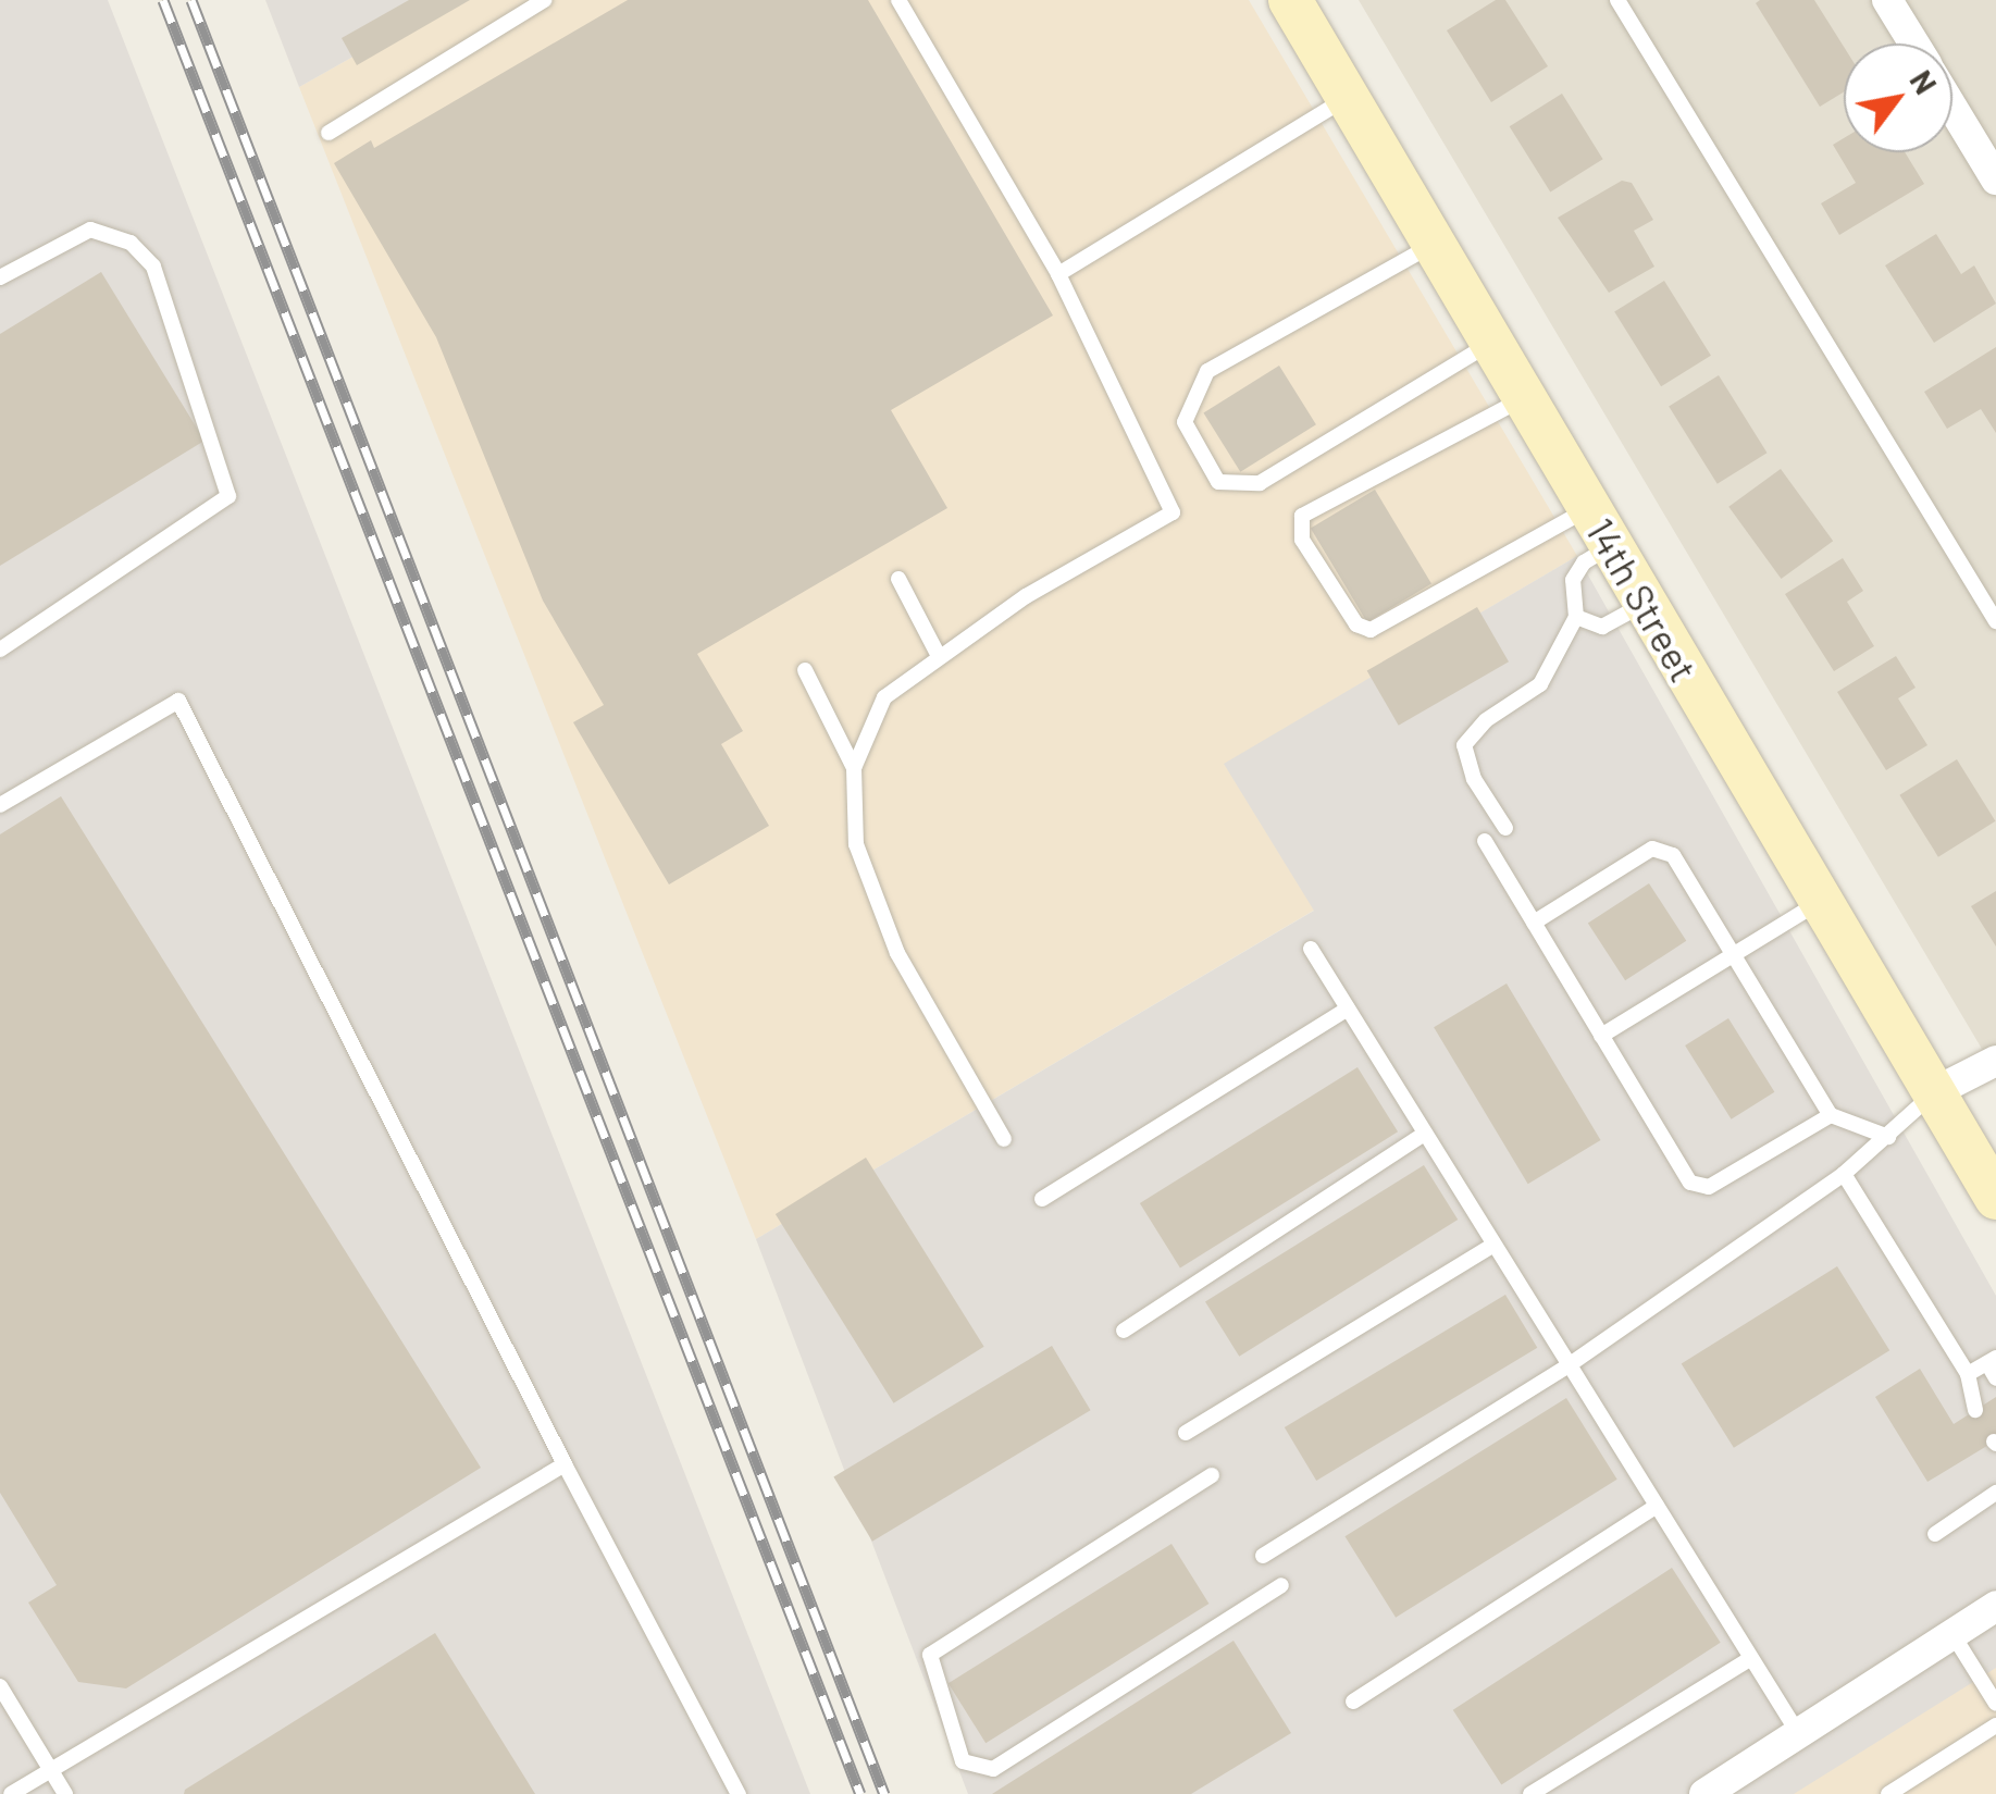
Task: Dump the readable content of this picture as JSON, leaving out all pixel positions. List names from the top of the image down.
{
  "streets": {
    "main road": ["14th Street"]
  },
  "north": "top right"
}
